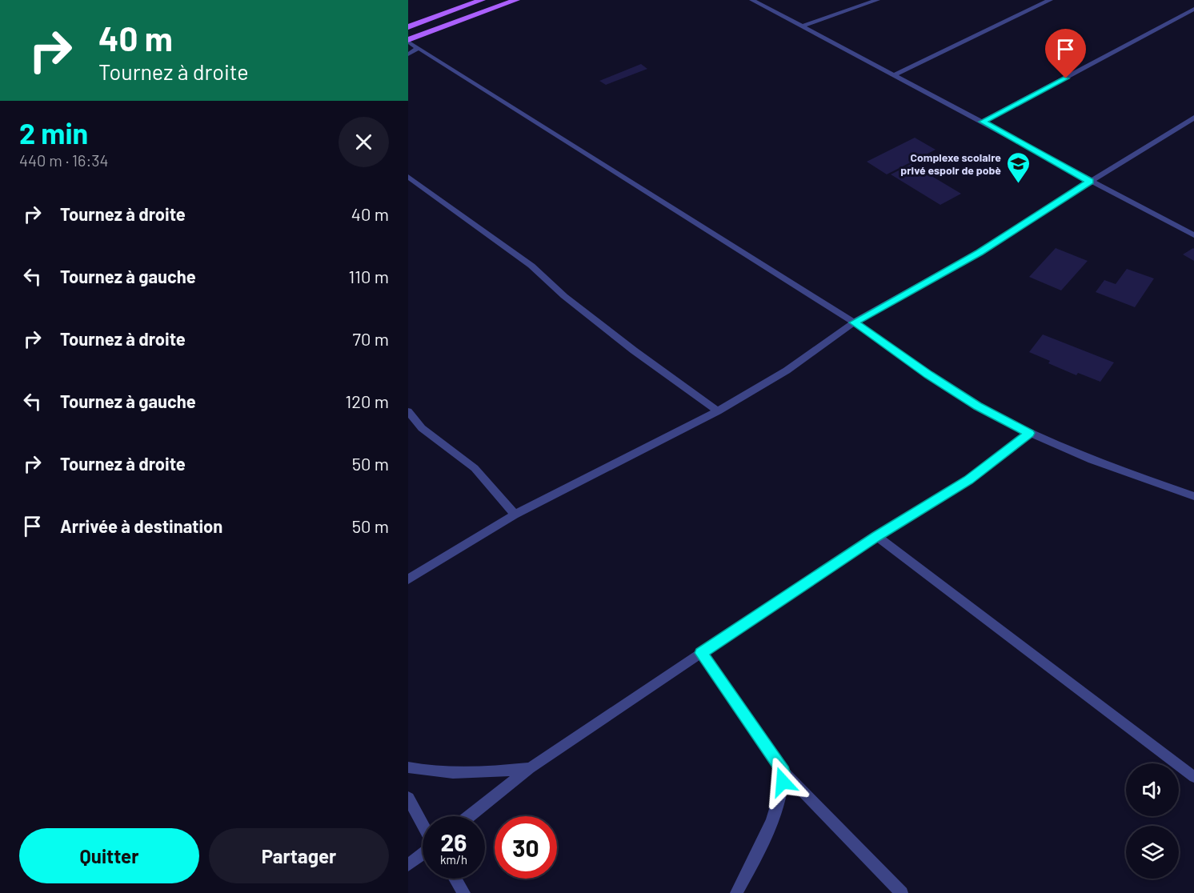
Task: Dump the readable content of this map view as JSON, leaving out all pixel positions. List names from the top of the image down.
{
  "places": {
    "school or university": ["Complexe scolaire privé espoir de pobè"]
  },
  "page": {
    "turn": ["40 m", "Tournez à droite"],
    "heading": ["2 min", "440 m · 16:34"],
    "list": [
      {
        "name": "Tournez à droite",
        "value": "40 m"
      },
      {
        "name": "Tournez à gauche",
        "value": "110 m"
      },
      {
        "name": "Tournez à droite",
        "value": "70 m"
      },
      {
        "name": "Tournez à gauche",
        "value": "120 m"
      },
      {
        "name": "Tournez à droite",
        "value": "50 m"
      },
      {
        "name": "Arrivée à destination",
        "value": "50 m"
      }
    ],
    "speed": "26 km/h",
    "limit": "30",
    "buttons": ["Quitter", "Partager"]
  }
}
